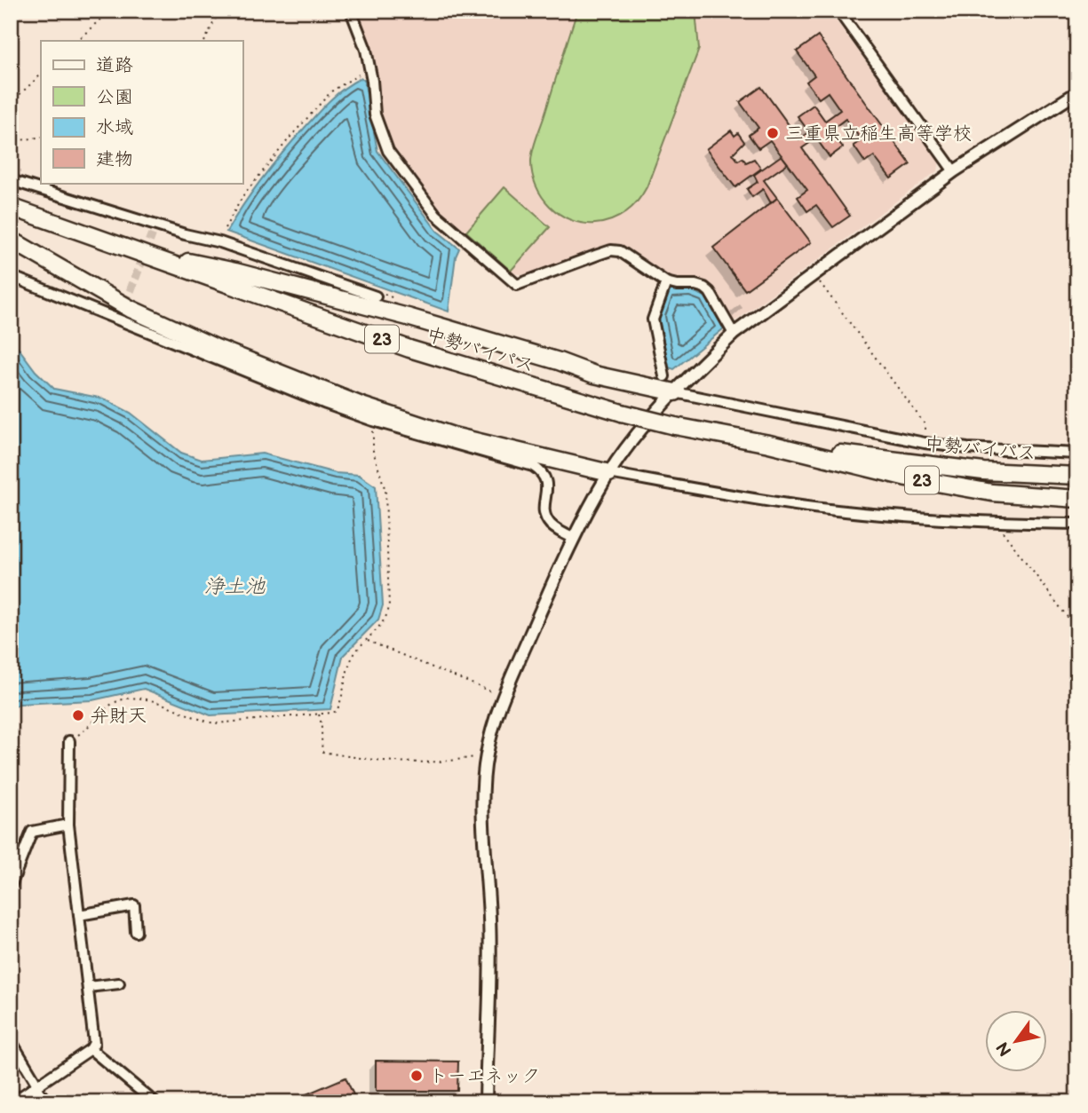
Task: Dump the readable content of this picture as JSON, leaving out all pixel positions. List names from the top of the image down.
{
  "streets": {
    "highway": ["23", "中勢バイパス"]
  },
  "water": ["浄土池"],
  "places": ["三重県立稲生高等学校", "弁財天", "トーエネック"],
  "legend": [
    "道路",
    "公園",
    "水域",
    "建物"
  ],
  "north": "bottom left"
}
